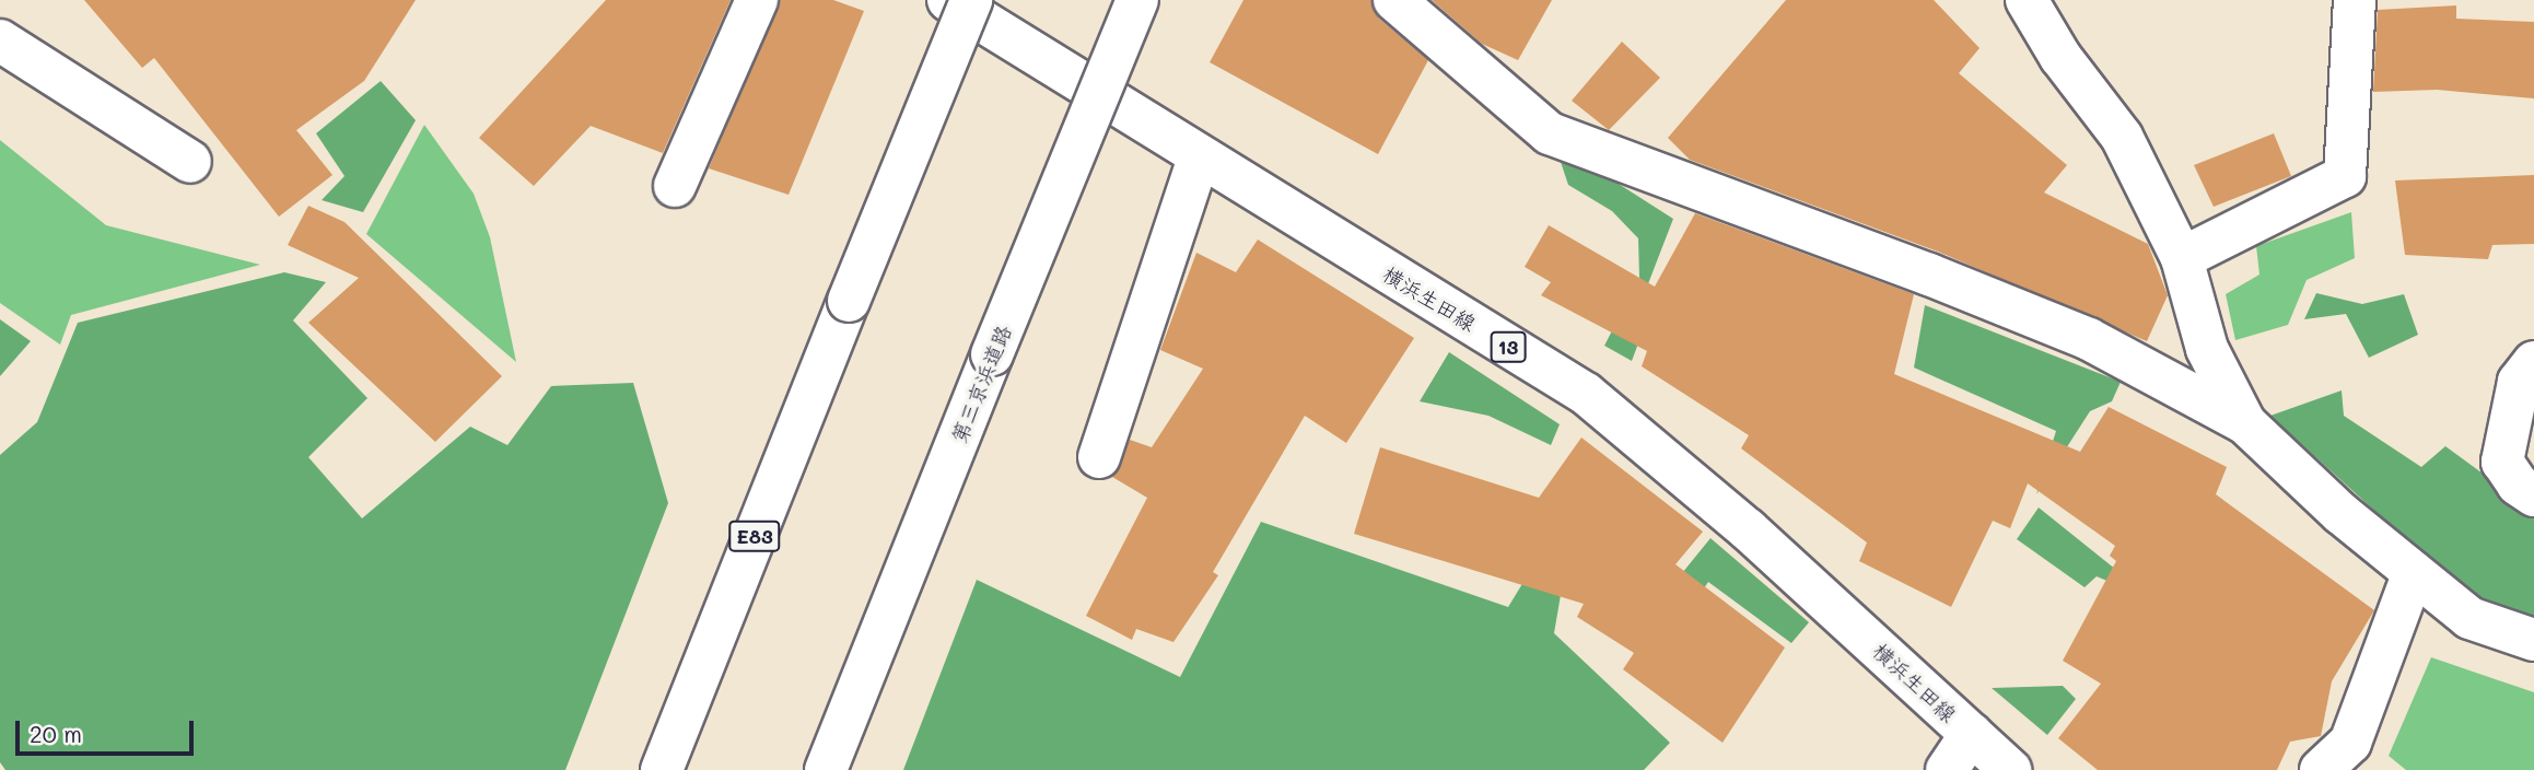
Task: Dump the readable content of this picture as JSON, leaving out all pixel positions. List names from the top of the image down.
{
  "streets": {
    "main road": [
      "横浜生田線",
      "13",
      "第三京浜道路",
      "E83"
    ]
  },
  "scale_bar": "20 m"
}
